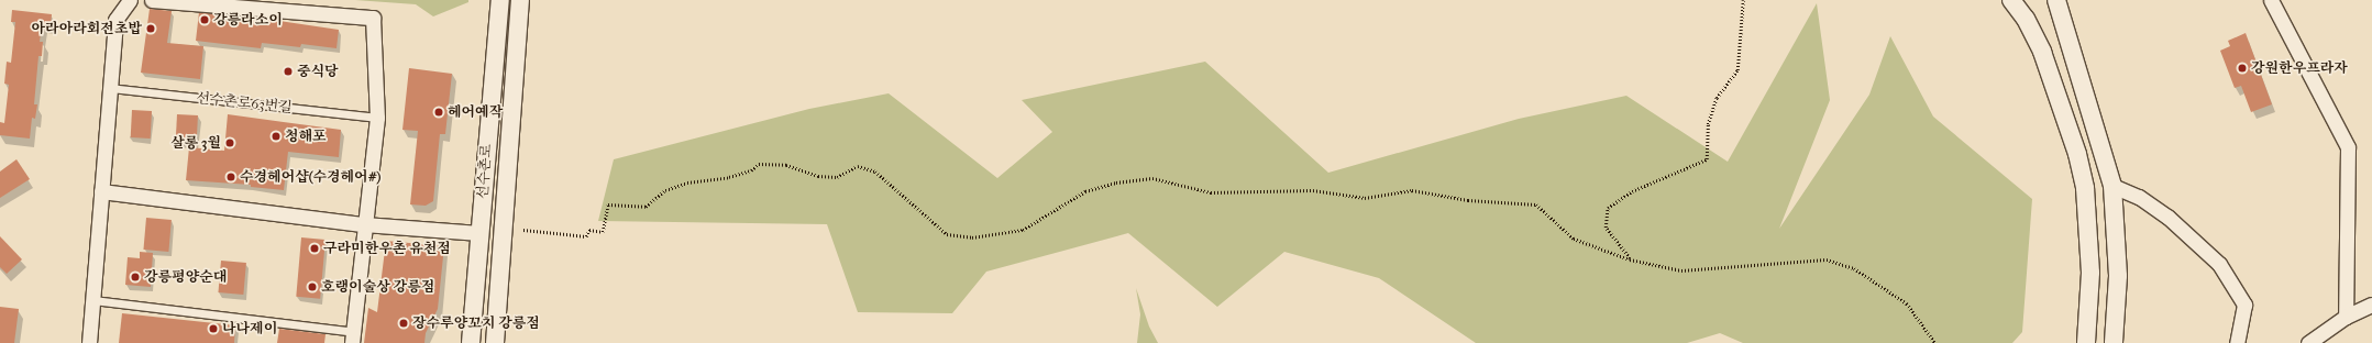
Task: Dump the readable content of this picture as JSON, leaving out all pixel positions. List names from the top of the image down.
{
  "streets": {
    "street": ["선수촌로"],
    "lane": ["선수촌로63번길"]
  },
  "places": [
    "강릉라소이",
    "아라아라회전초밥",
    "강원한우프라자",
    "중식당",
    "헤어예작",
    "청해포",
    "살롱 3월",
    "수경헤어샵(수경헤어#)",
    "구라미한우촌 유천점",
    "강릉평양순대",
    "호랭이술상 강릉점",
    "장수루양꼬치 강릉점",
    "나나제이"
  ]
}
